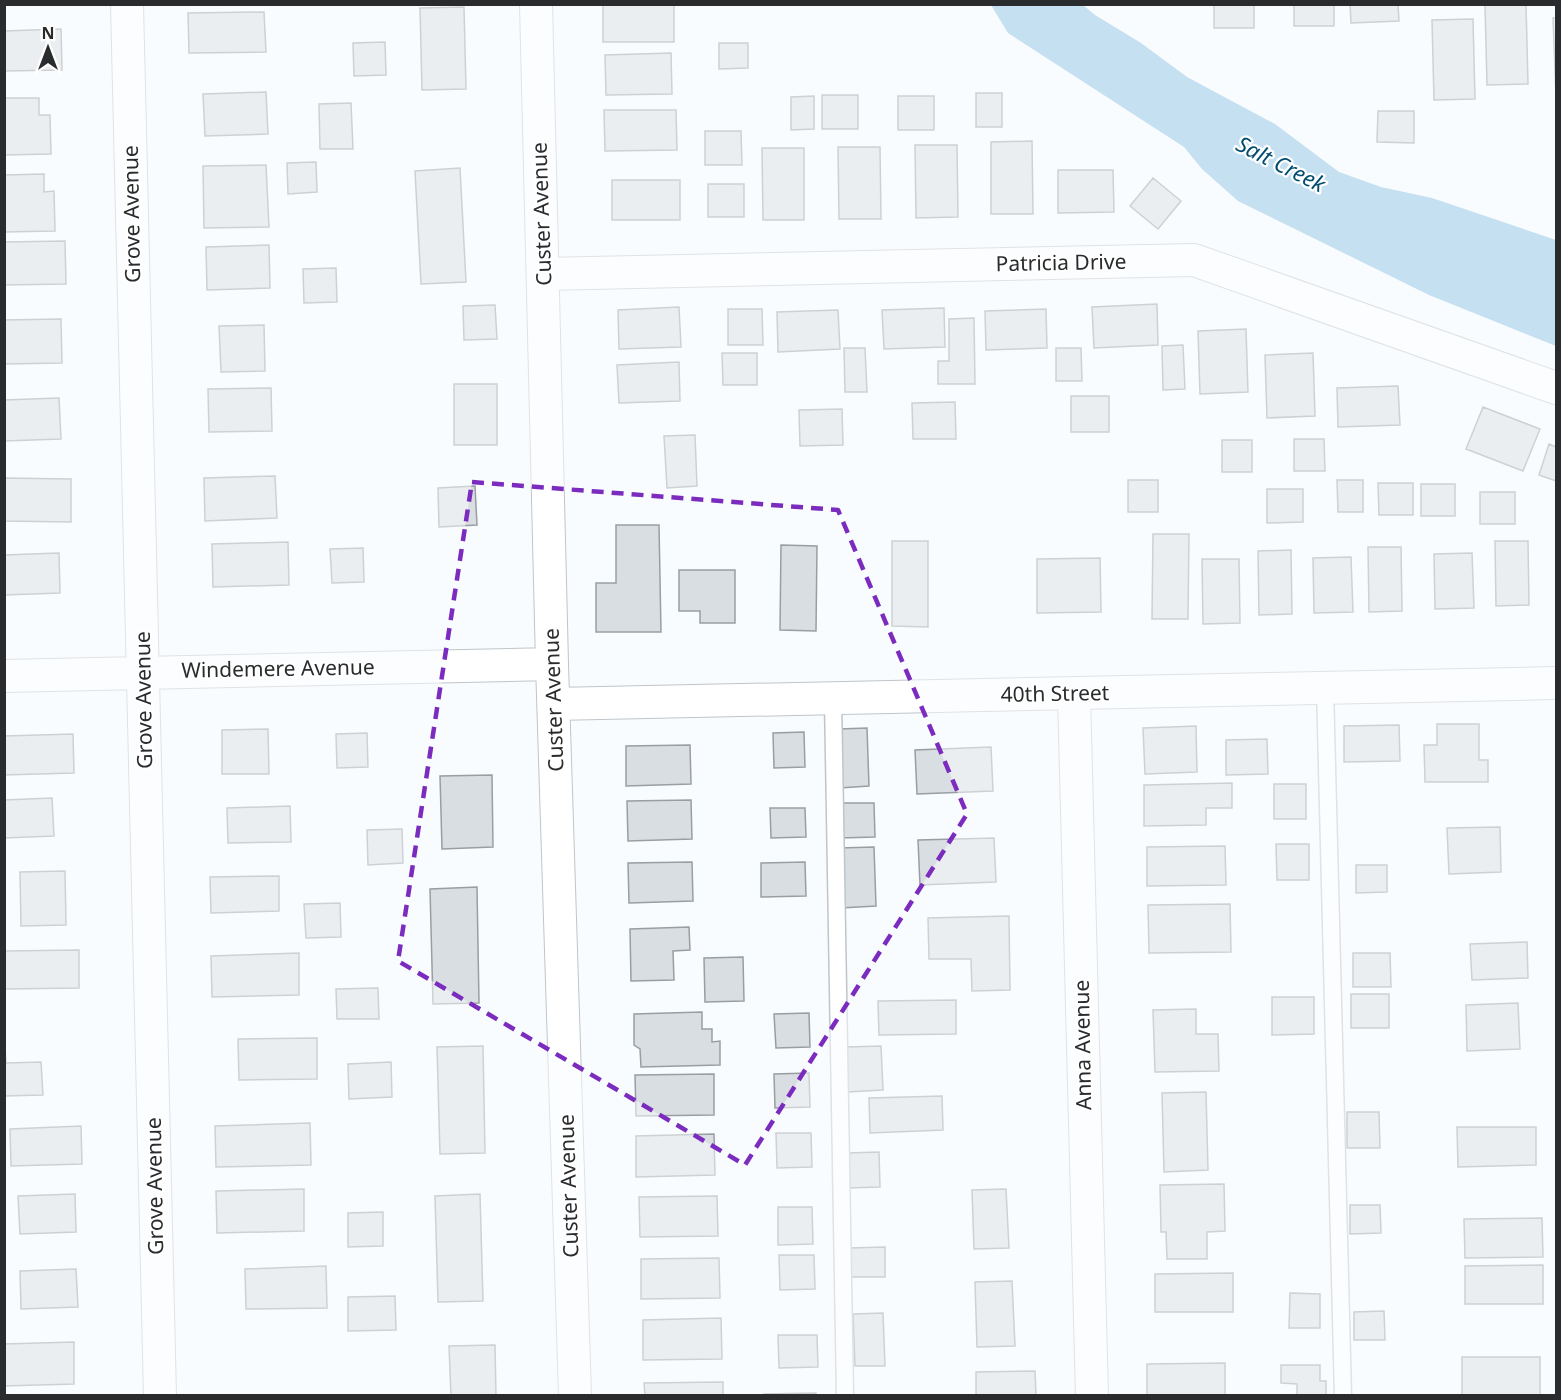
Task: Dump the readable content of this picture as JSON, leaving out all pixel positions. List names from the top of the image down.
{
  "streets": {
    "street": [
      "Grove Avenue",
      "Custer Avenue",
      "Patricia Drive",
      "Windemere Avenue",
      "40th Street",
      "Anna Avenue"
    ]
  },
  "crossings": [
    ["Grove Avenue", "Windemere Avenue"],
    ["Custer Avenue", "Patricia Drive"],
    ["Custer Avenue", "Windemere Avenue"],
    ["Custer Avenue", "40th Street"],
    ["40th Street", "Anna Avenue"]
  ],
  "water": ["Salt Creek"],
  "north": "top"
}
